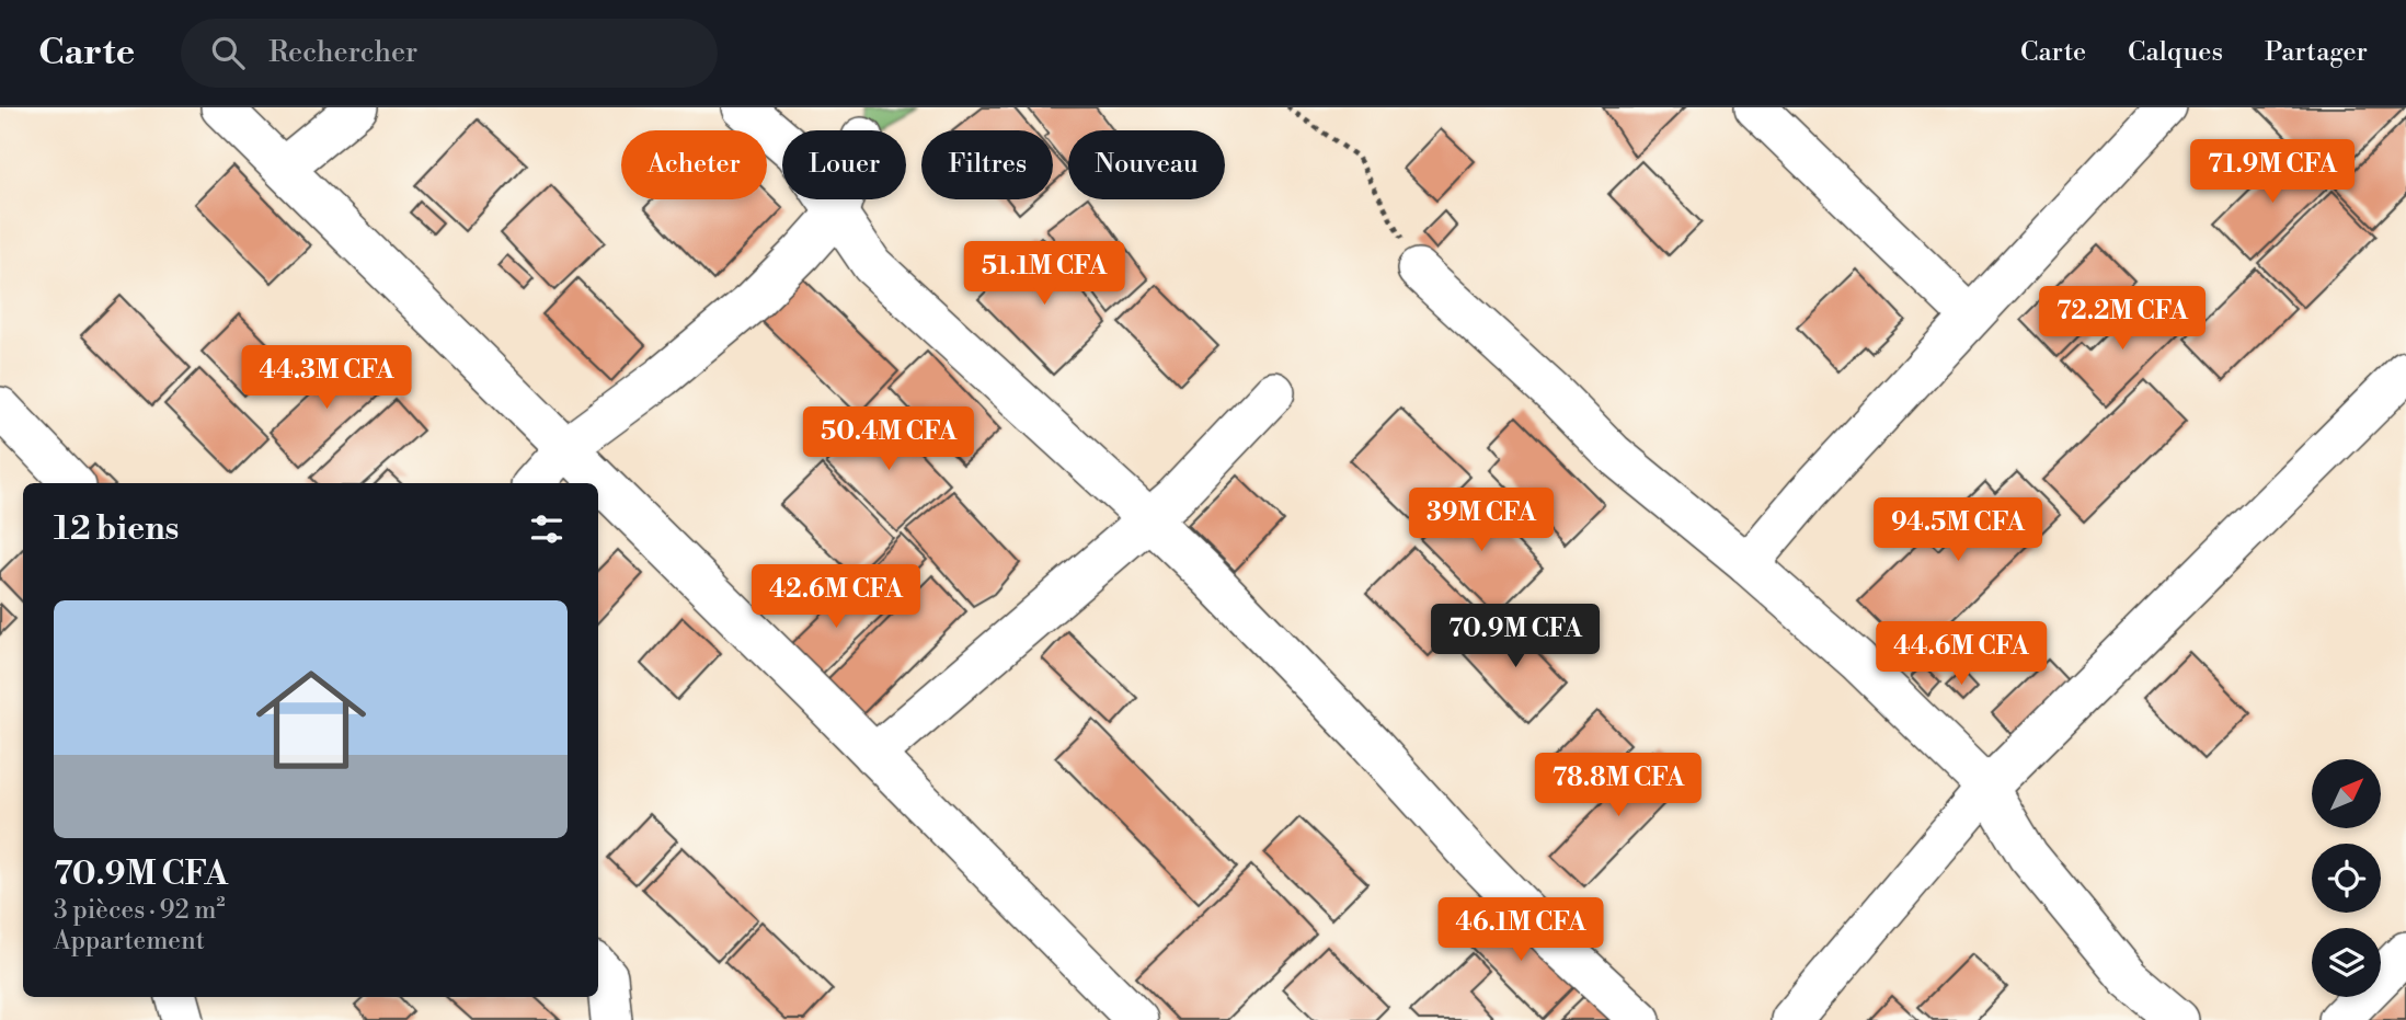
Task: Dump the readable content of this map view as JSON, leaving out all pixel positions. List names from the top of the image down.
{
  "north": "top right",
  "page": {
    "header": "Carte",
    "search": "Rechercher",
    "nav": ["Carte", "Calques", "Partager"],
    "chip": [
      "Acheter",
      "Louer",
      "Filtres",
      "Nouveau"
    ],
    "price": [
      "71.9M CFA",
      "51.1M CFA",
      "72.2M CFA",
      "44.3M CFA",
      "50.4M CFA",
      "39M CFA",
      "94.5M CFA",
      "42.6M CFA",
      "70.9M CFA",
      "44.6M CFA",
      "78.8M CFA",
      "46.1M CFA"
    ],
    "heading": "12 biens",
    "list": [
      {
        "name": "70.9M CFA",
        "note": "3 pièces · 92 m² · Appartement"
      }
    ]
  }
}
